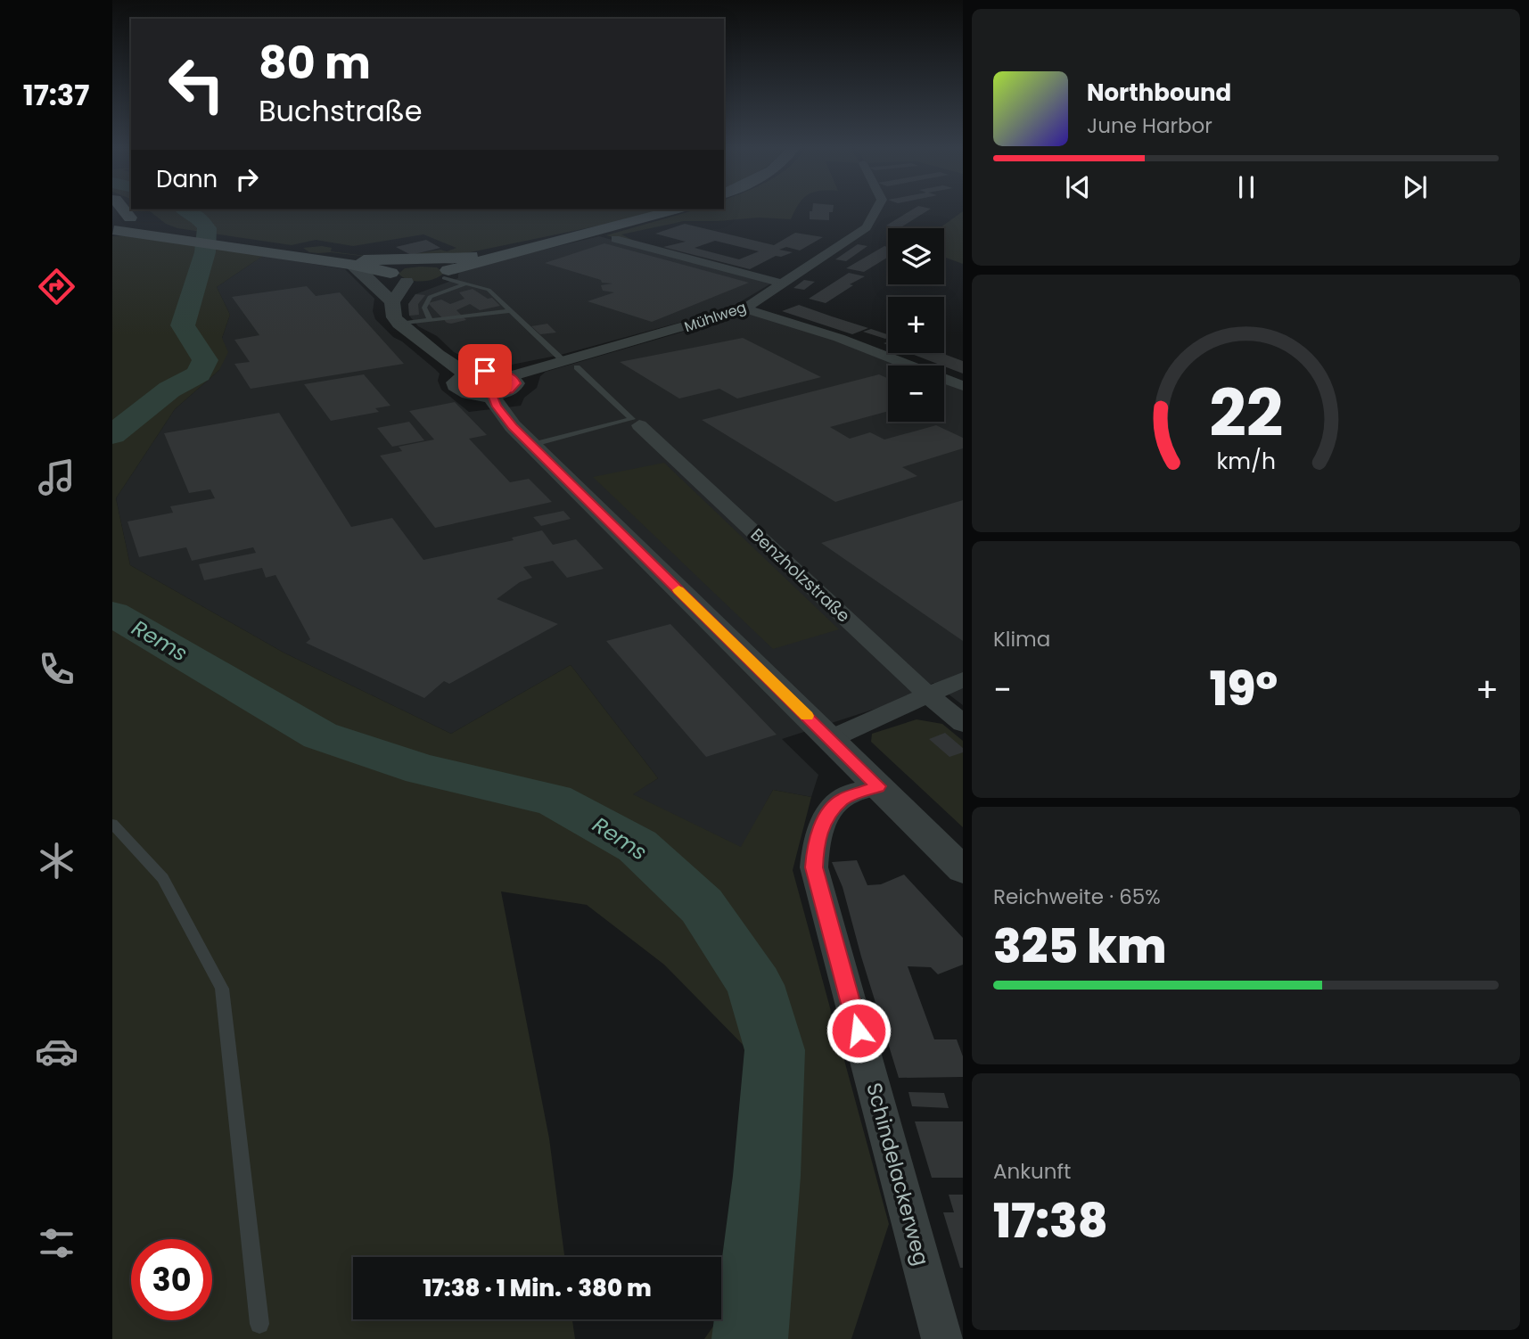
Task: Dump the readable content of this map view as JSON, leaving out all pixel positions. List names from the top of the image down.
{
  "streets": {
    "street": ["Mühlweg", "Benzholzstraße", "Schindelackerweg"]
  },
  "water": ["Rems"],
  "page": {
    "tabs": "17:37",
    "turn": ["80 m", "Buchstraße"],
    "song": ["Northbound", "June Harbor"],
    "then": "Dann",
    "map_buttons": ["+", "−"],
    "tile": [
      "Klima",
      ["Reichweite · 65%", "325 km"],
      ["Ankunft", "17:38"]
    ],
    "heat": ["−", "19°", "+"],
    "limit": "30",
    "trip": "17:38 · 1 Min. · 380 m",
    "gauge": ["22", "km/h"]
  }
}
